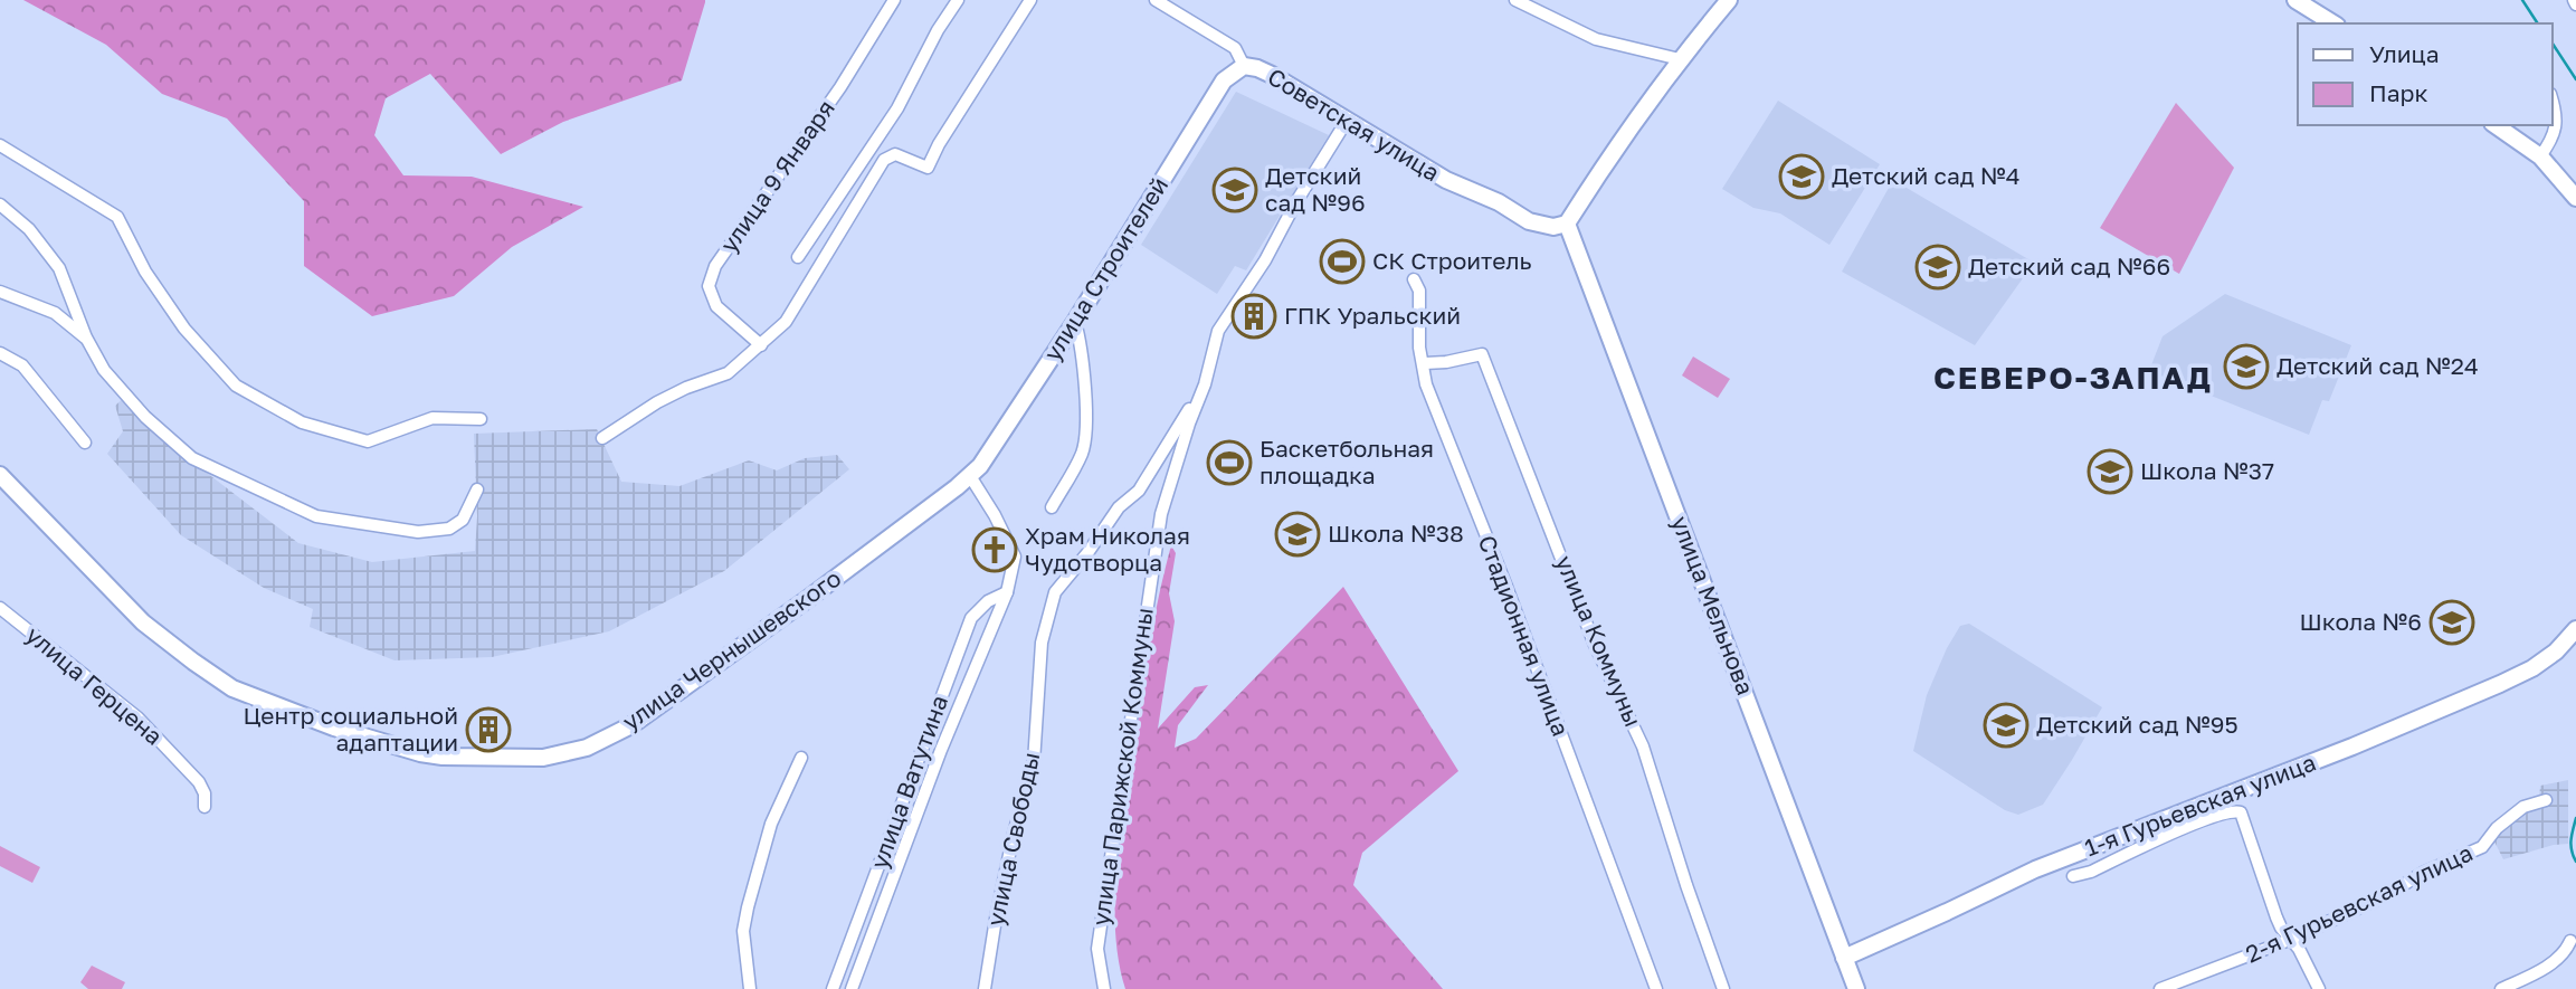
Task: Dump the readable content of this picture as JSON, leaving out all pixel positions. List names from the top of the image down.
{
  "streets": {
    "main road": [
      "Советская улица",
      "улица Строителей",
      "улица Мельнова",
      "улица Чернышевского",
      "1-я Гурьевская улица"
    ],
    "street": [
      "улица 9 Января",
      "Стадионная улица",
      "улица Коммуны",
      "улица Герцена",
      "улица Парижской Коммуны",
      "улица Ватутина",
      "улица Свободы",
      "2-я Гурьевская улица"
    ]
  },
  "crossings": [
    ["Советская улица", "улица Строителей"],
    ["Советская улица", "улица Мельнова"],
    ["Советская улица", "улица Парижской Коммуны"],
    ["улица Строителей", "улица Чернышевского"],
    ["улица Строителей", "улица Ватутина"],
    ["улица Мельнова", "1-я Гурьевская улица"],
    ["Стадионная улица", "улица Коммуны"],
    ["улица Чернышевского", "улица Ватутина"],
    ["улица Парижской Коммуны", "улица Свободы"]
  ],
  "districts": ["СЕВЕРО-ЗАПАД"],
  "places": {
    "school or university": [
      "Детский сад №4",
      "Детский сад №96",
      "Детский сад №66",
      "Детский сад №24",
      "Школа №37",
      "Школа №38",
      "Школа №6",
      "Детский сад №95"
    ],
    "sports": ["СК Строитель", "Баскетбольная площадка"],
    "building": ["ГПК Уральский", "Центр социальной адаптации"],
    "church": ["Храм Николая Чудотворца"]
  },
  "legend": ["Улица", "Парк"]
}
